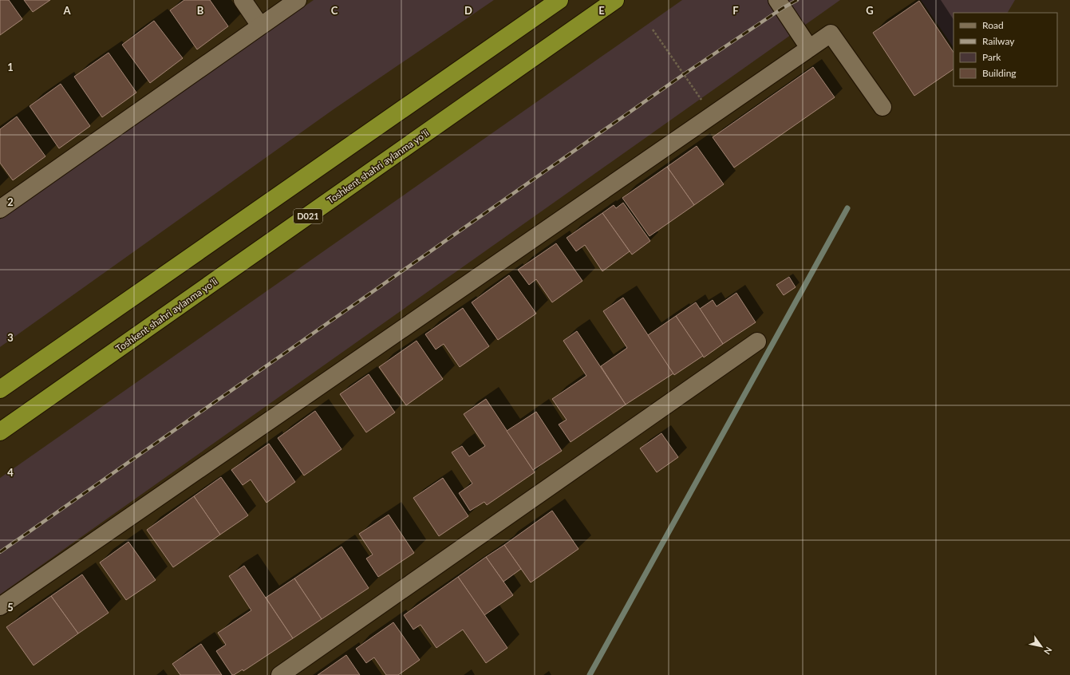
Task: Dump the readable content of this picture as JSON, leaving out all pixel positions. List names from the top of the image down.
{
  "streets": {
    "highway": ["Toshkent shahri aylanma yoʻli", "D021"]
  },
  "legend": [
    "Road",
    "Railway",
    "Park",
    "Building"
  ],
  "north": "bottom right",
  "grid": {
    "columns": [
      "A",
      "B",
      "C",
      "D",
      "E",
      "F",
      "G"
    ],
    "rows": [
      "1",
      "2",
      "3",
      "4",
      "5"
    ]
  }
}
